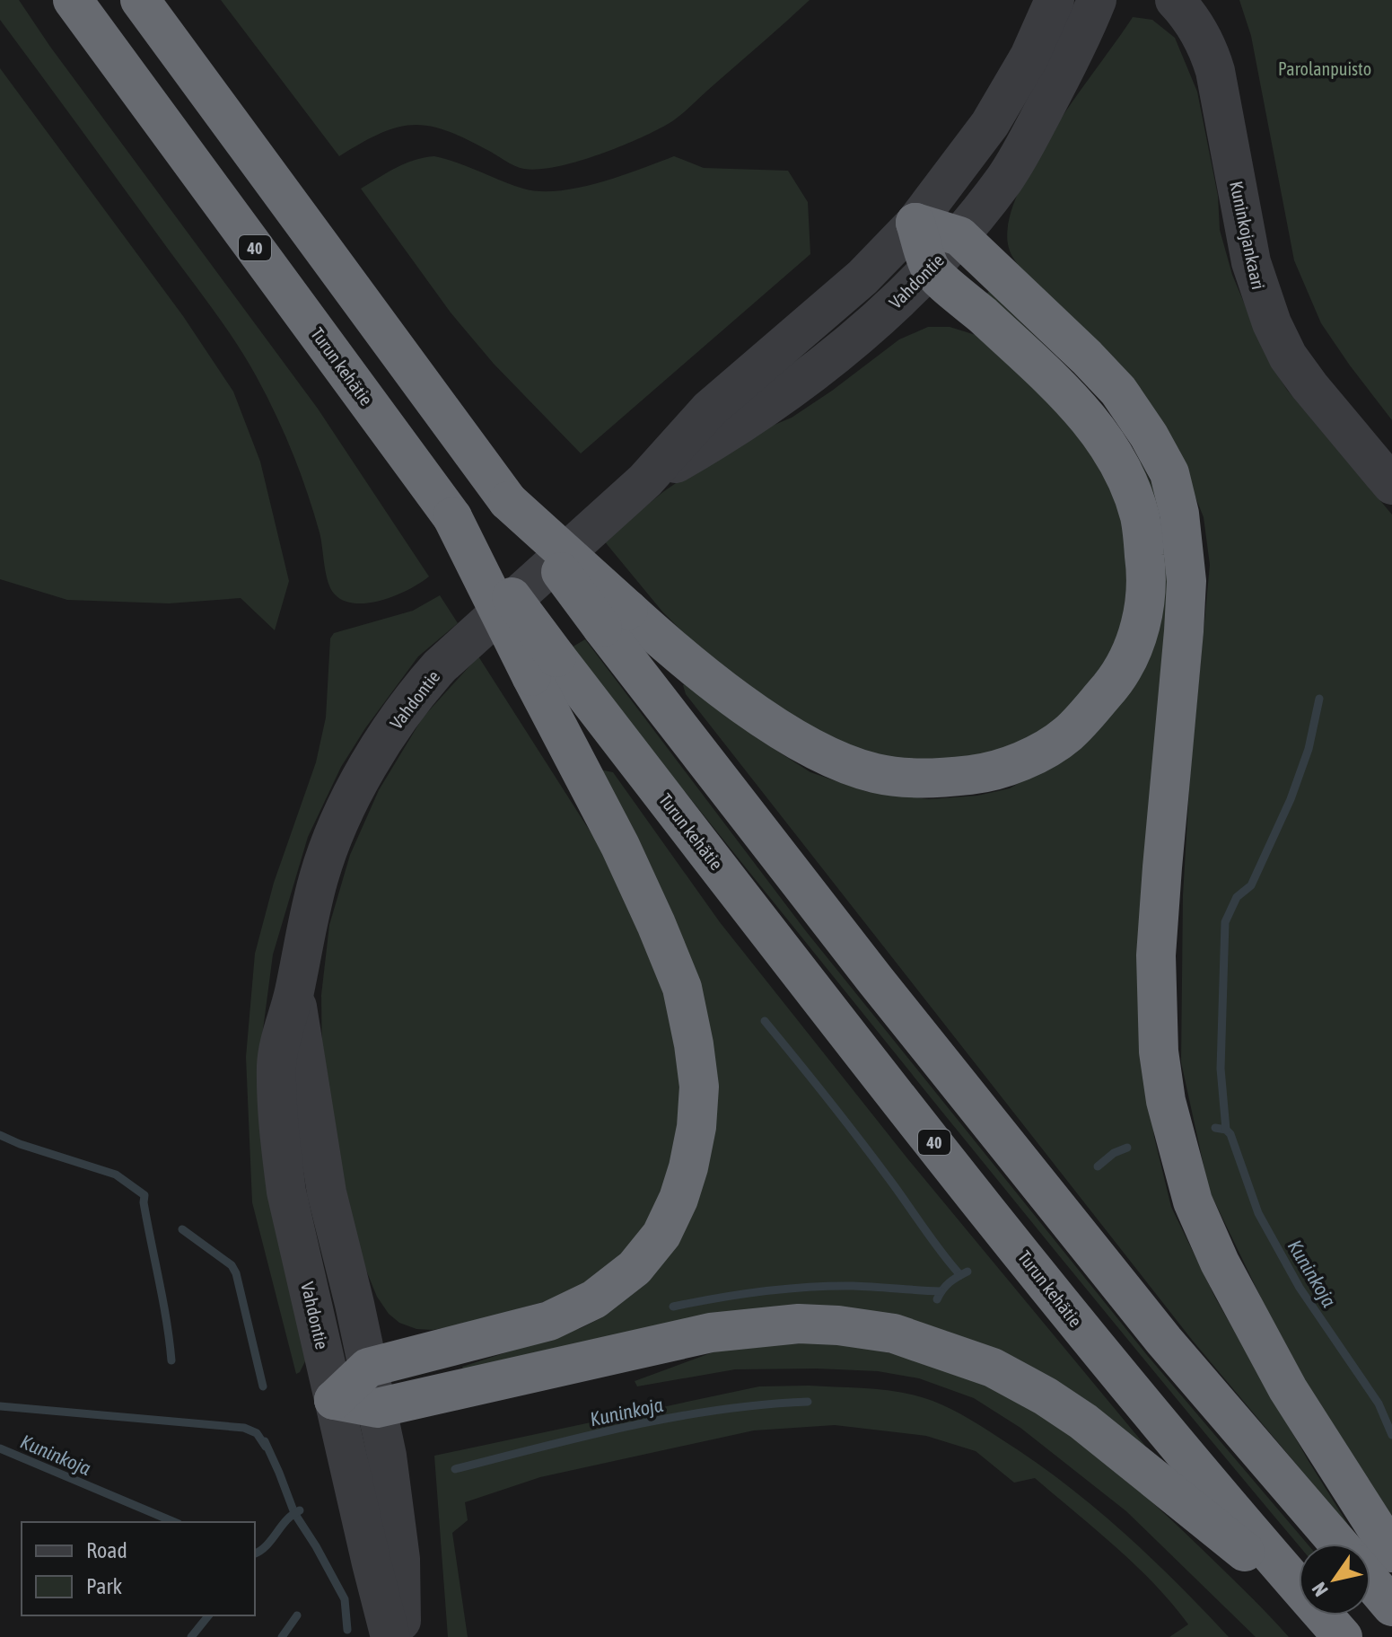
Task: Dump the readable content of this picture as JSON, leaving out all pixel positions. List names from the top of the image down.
{
  "streets": {
    "highway": ["40", "Turun kehätie"],
    "street": ["Kuninkojankaari", "Vahdontie"]
  },
  "water": ["Kuninkoja"],
  "parks": ["Parolanpuisto"],
  "legend": ["Road", "Park"],
  "north": "bottom left"
}
